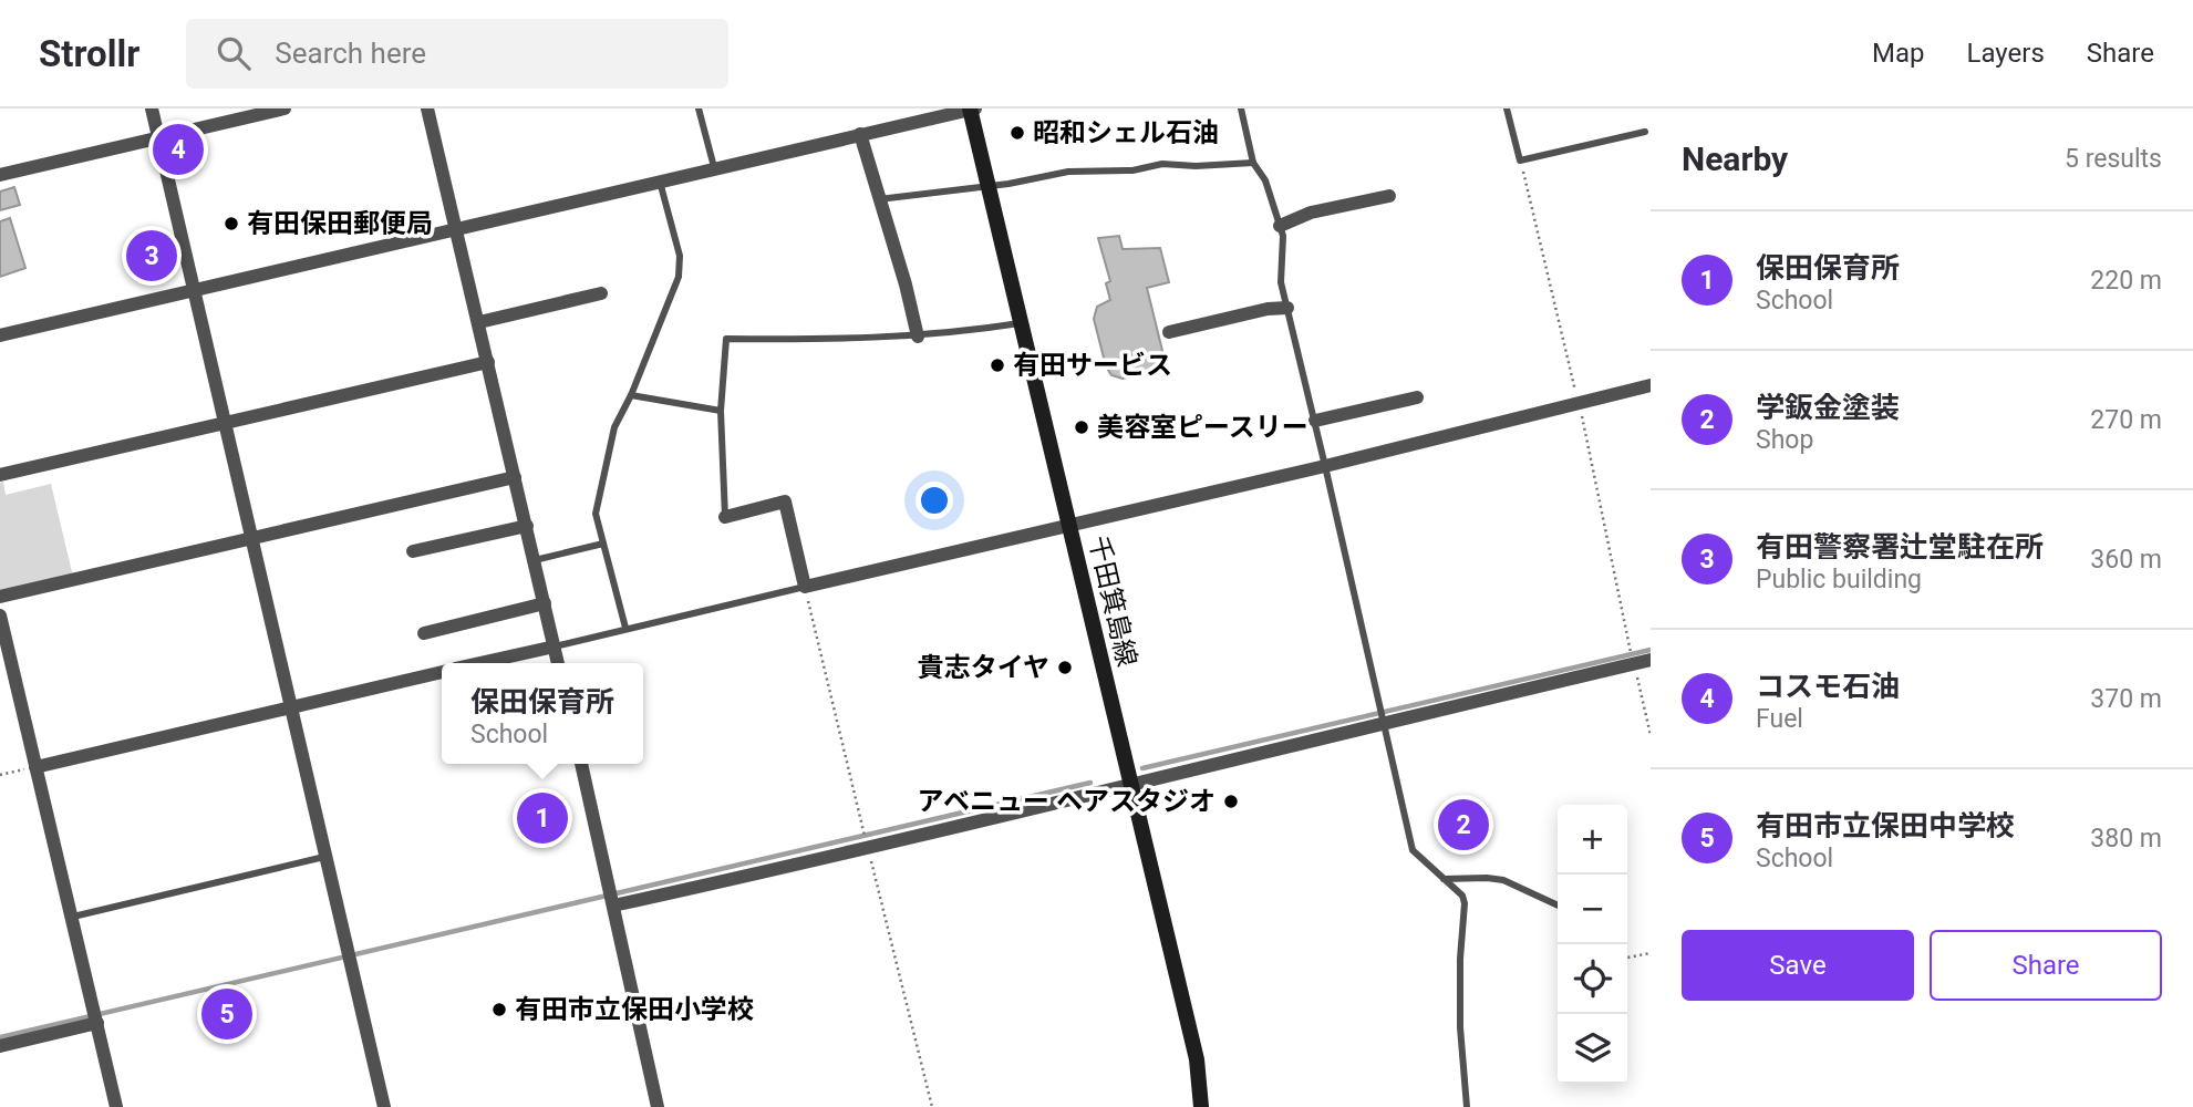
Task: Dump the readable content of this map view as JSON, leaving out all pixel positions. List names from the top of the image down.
{
  "streets": {
    "main road": ["千田箕島線"]
  },
  "places": [
    "昭和シェル石油",
    "有田保田郵便局",
    "有田サービス",
    "美容室ピースリー",
    "貴志タイヤ",
    "アベニュー ヘアスタジオ",
    "有田市立保田小学校"
  ],
  "page": {
    "header": "Strollr",
    "search": "Search here",
    "nav": ["Map", "Layers", "Share"],
    "heading": ["Nearby", "5 results"],
    "pins": [
      "4",
      "3",
      "1",
      "2",
      "5"
    ],
    "list": [
      {
        "mark": "1",
        "name": "保田保育所",
        "note": "School",
        "value": "220 m"
      },
      {
        "mark": "2",
        "name": "学鈑金塗装",
        "note": "Shop",
        "value": "270 m"
      },
      {
        "mark": "3",
        "name": "有田警察署辻堂駐在所",
        "note": "Public building",
        "value": "360 m"
      },
      {
        "mark": "4",
        "name": "コスモ石油",
        "note": "Fuel",
        "value": "370 m"
      },
      {
        "mark": "5",
        "name": "有田市立保田中学校",
        "note": "School",
        "value": "380 m"
      }
    ],
    "popup": ["保田保育所", "School"],
    "map_buttons": ["+", "−"],
    "buttons": ["Save", "Share"]
  }
}
